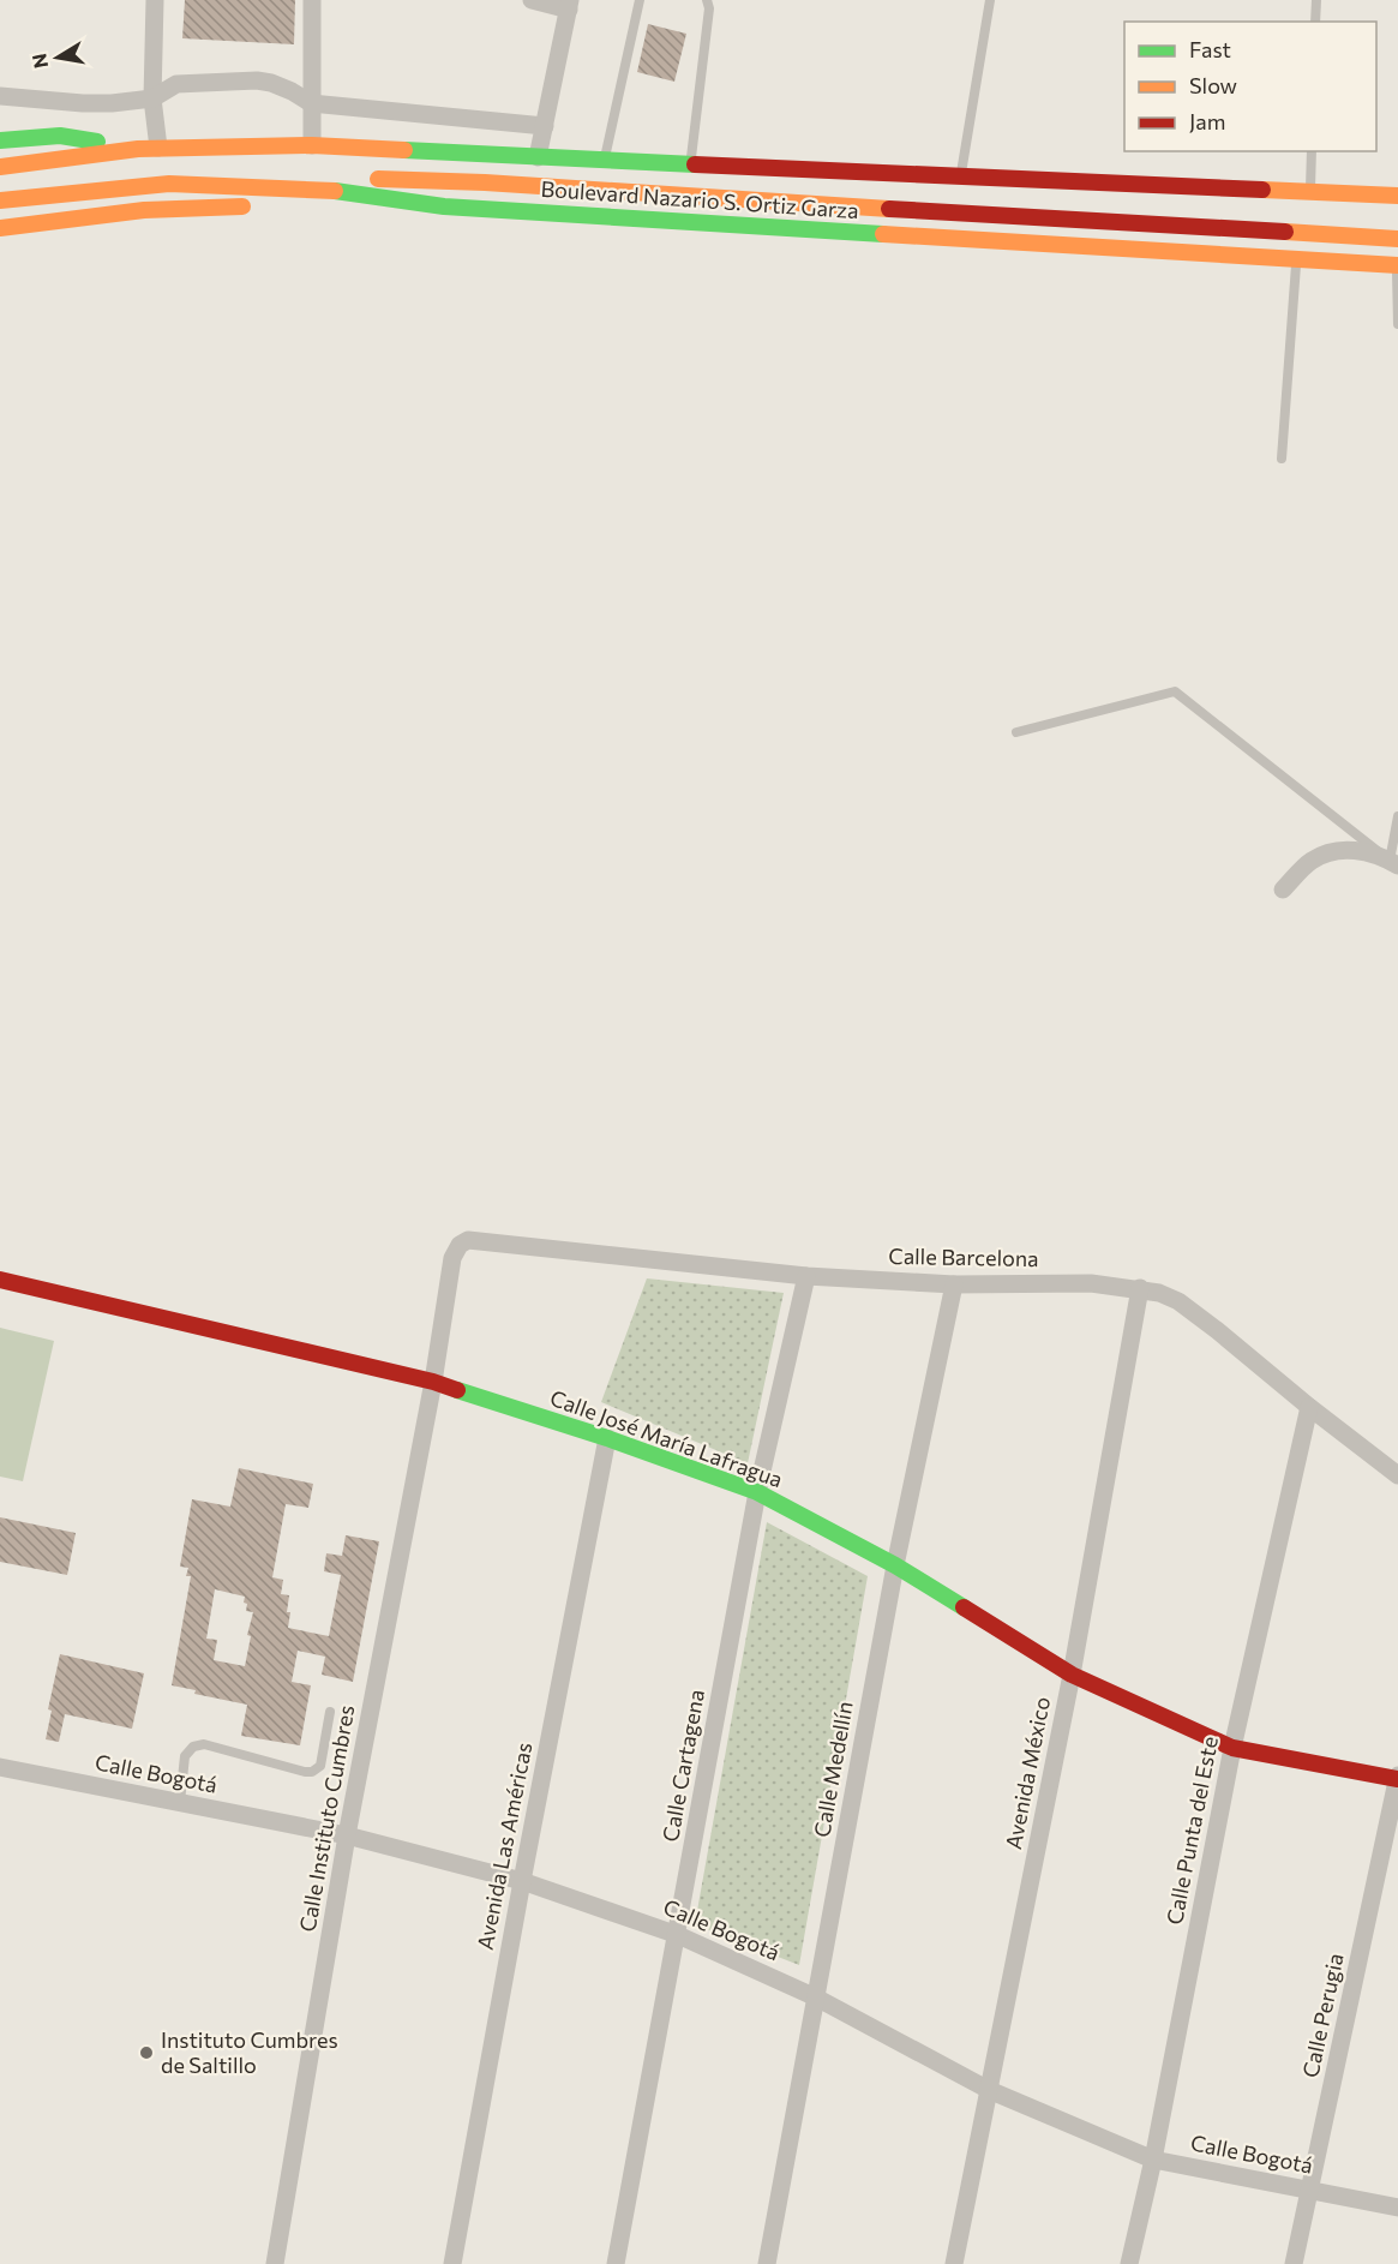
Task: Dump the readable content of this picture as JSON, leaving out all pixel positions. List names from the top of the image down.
{
  "streets": {
    "main road": ["Boulevard Nazario S. Ortiz Garza", "Calle José María Lafragua"],
    "street": [
      "Calle Barcelona",
      "Calle Cartagena",
      "Calle Medellín",
      "Avenida México",
      "Calle Bogotá",
      "Calle Instituto Cumbres",
      "Calle Punta del Este",
      "Avenida Las Américas",
      "Calle Perugia"
    ]
  },
  "crossings": [
    ["Calle Barcelona", "Calle Cartagena"],
    ["Calle Barcelona", "Calle Medellín"],
    ["Calle Barcelona", "Avenida México"],
    ["Calle Barcelona", "Calle Instituto Cumbres"],
    ["Calle Barcelona", "Calle Punta del Este"],
    ["Calle José María Lafragua", "Calle Cartagena"],
    ["Calle José María Lafragua", "Calle Medellín"],
    ["Calle José María Lafragua", "Avenida México"],
    ["Calle José María Lafragua", "Calle Instituto Cumbres"],
    ["Calle José María Lafragua", "Calle Punta del Este"],
    ["Calle José María Lafragua", "Avenida Las Américas"],
    ["Calle José María Lafragua", "Calle Perugia"],
    ["Calle Cartagena", "Calle Bogotá"],
    ["Calle Medellín", "Calle Bogotá"],
    ["Avenida México", "Calle Bogotá"],
    ["Calle Bogotá", "Calle Instituto Cumbres"],
    ["Calle Bogotá", "Calle Punta del Este"],
    ["Calle Bogotá", "Avenida Las Américas"],
    ["Calle Bogotá", "Calle Perugia"]
  ],
  "places": ["Instituto Cumbres de Saltillo"],
  "legend": ["Fast", "Slow", "Jam"],
  "north": "left"
}
